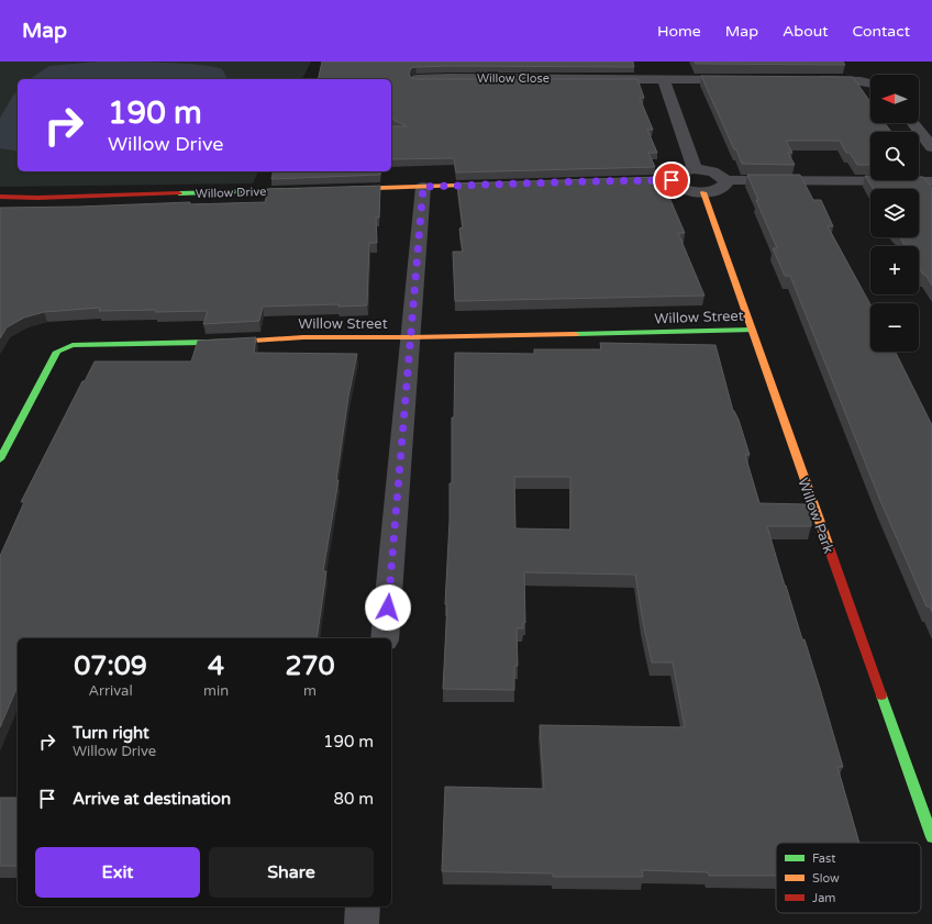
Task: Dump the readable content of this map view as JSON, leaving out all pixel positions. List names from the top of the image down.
{
  "streets": {
    "street": [
      "Willow Close",
      "Willow Drive",
      "Willow Street",
      "Willow Park"
    ]
  },
  "crossings": [
    ["Willow Street", "Willow Park"]
  ],
  "legend": ["Fast", "Slow", "Jam"],
  "north": "left",
  "page": {
    "header": "Map",
    "nav": [
      "Home",
      "Map",
      "About",
      "Contact"
    ],
    "map_buttons": ["+", "−"],
    "turn": ["190 m", "Willow Drive"],
    "eta": [
      "07:09",
      "Arrival",
      "4",
      "min",
      "270",
      "m"
    ],
    "list": [
      {
        "name": "Turn right",
        "note": "Willow Drive",
        "value": "190 m"
      },
      {
        "name": "Arrive at destination",
        "value": "80 m"
      }
    ],
    "buttons": ["Exit", "Share"]
  }
}
